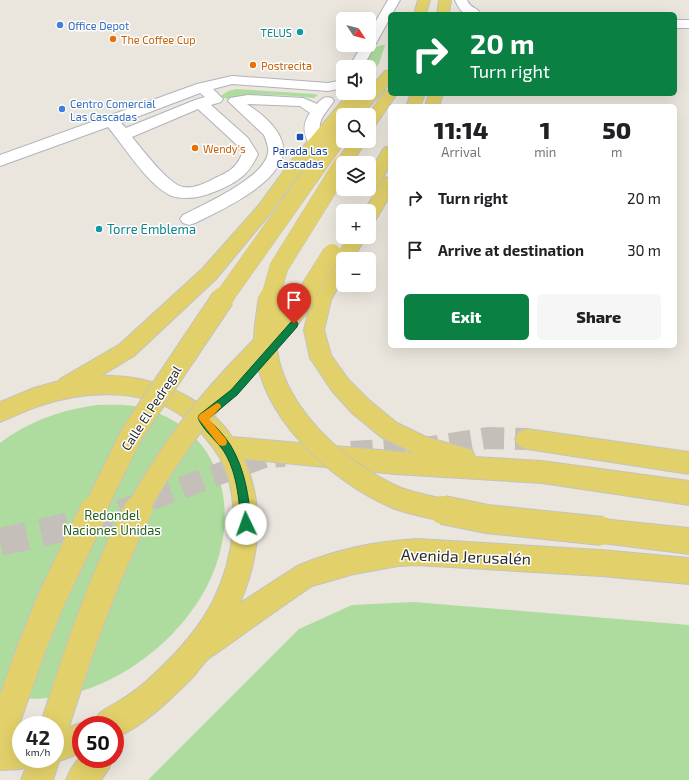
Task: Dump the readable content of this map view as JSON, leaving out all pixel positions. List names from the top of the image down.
{
  "streets": {
    "main road": ["Calle El Pedregal", "Avenida Jerusalén"]
  },
  "parks": ["Redondel Naciones Unidas"],
  "places": {
    "other": [
      "Office Depot",
      "TELUS",
      "The Coffee Cup",
      "Postrecita",
      "Centro Comercial Las Cascadas",
      "Wendy's",
      "Torre Emblema"
    ],
    "transit": ["Parada Las Cascadas"]
  },
  "north": "bottom right",
  "page": {
    "map_buttons": ["+", "−"],
    "turn": ["20 m", "Turn right"],
    "eta": [
      "11:14",
      "Arrival",
      "1",
      "min",
      "50",
      "m"
    ],
    "list": [
      {
        "name": "Turn right",
        "value": "20 m"
      },
      {
        "name": "Arrive at destination",
        "value": "30 m"
      }
    ],
    "buttons": ["Exit", "Share"],
    "speed": "42 km/h",
    "limit": "50"
  }
}
